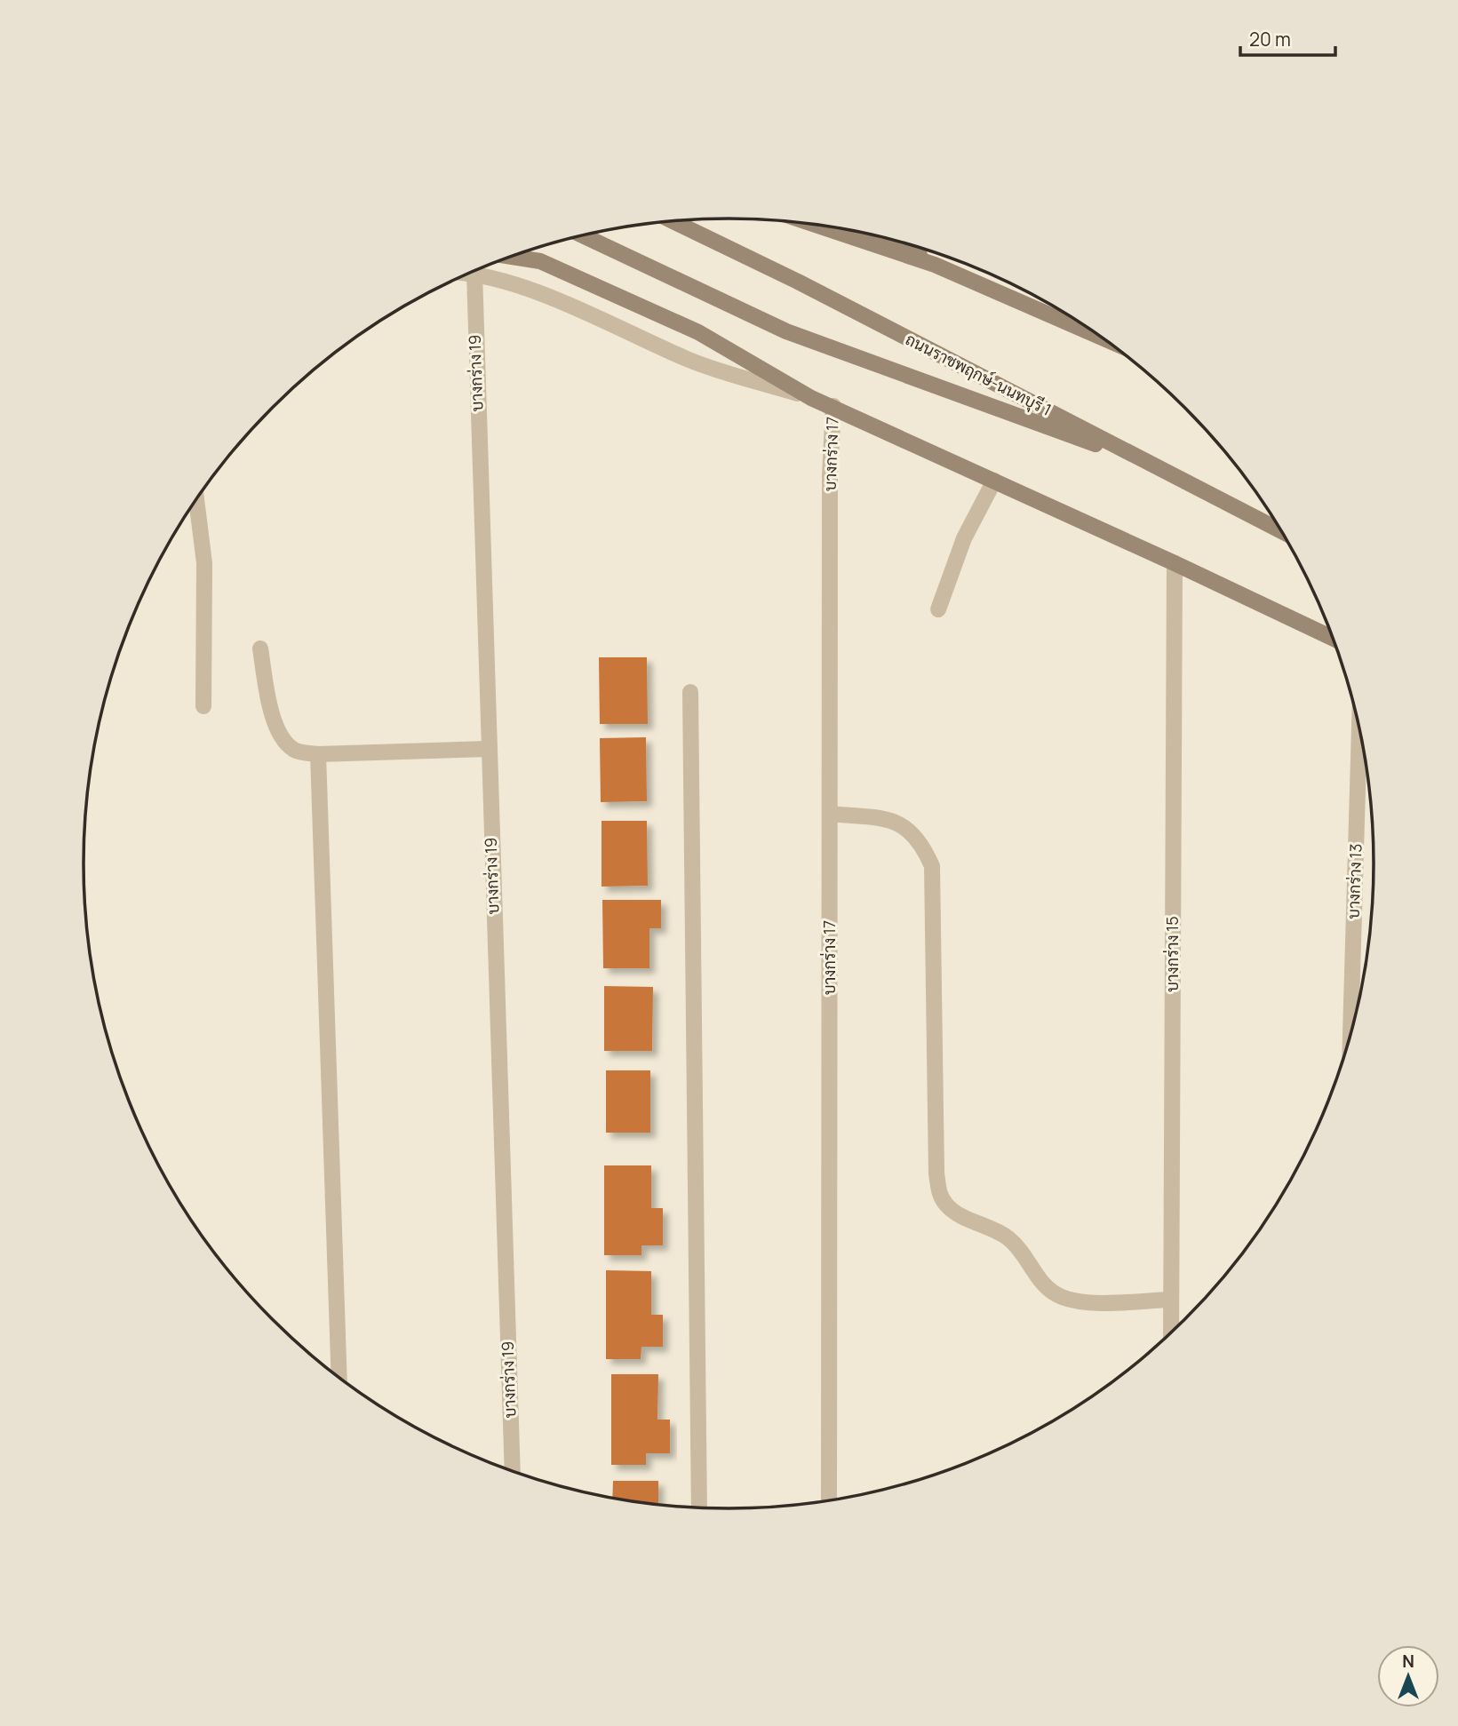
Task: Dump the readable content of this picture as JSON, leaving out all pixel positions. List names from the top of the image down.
{
  "streets": {
    "main road": ["ถนนราชพฤกษ์-นนทบุรี 1"],
    "street": [
      "บางกร่าง 19",
      "บางกร่าง 17",
      "บางกร่าง 13",
      "บางกร่าง 15"
    ]
  },
  "scale_bar": "20 m",
  "north": "top"
}
